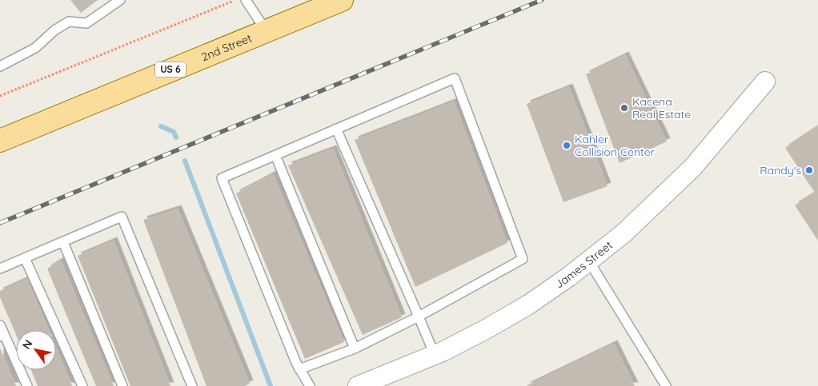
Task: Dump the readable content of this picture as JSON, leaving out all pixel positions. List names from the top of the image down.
{
  "streets": {
    "main road": ["2nd Street", "US 6"],
    "street": ["James Street"]
  },
  "places": ["Kacena Real Estate", "Kahler Collision Center", "Randy's"],
  "north": "top left"
}
